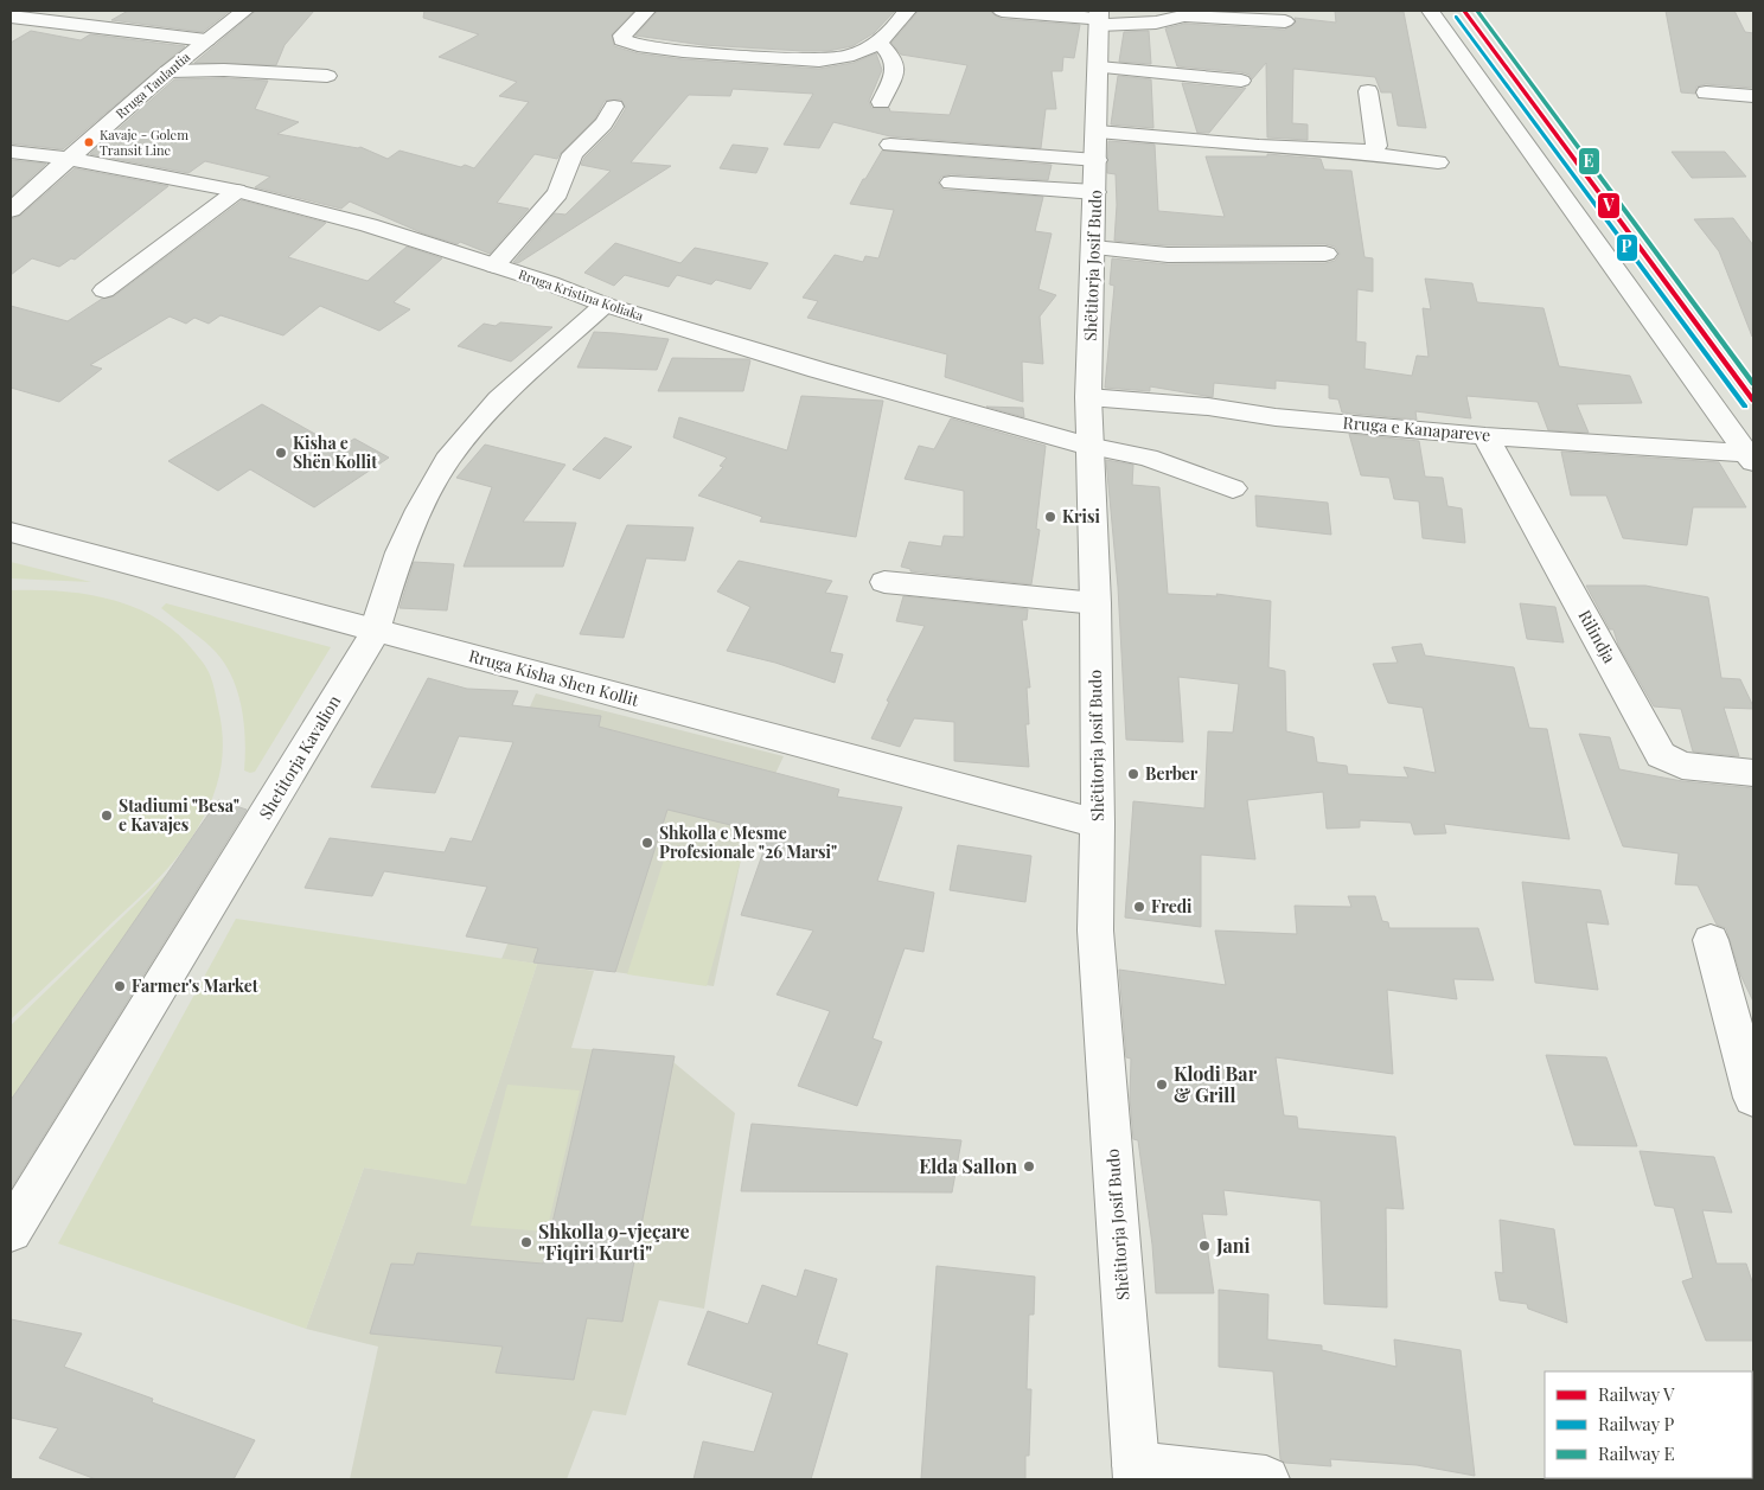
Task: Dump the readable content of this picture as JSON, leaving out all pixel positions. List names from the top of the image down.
{
  "streets": {
    "street": [
      "Rruga Taulantia",
      "Shëtitorja Josif Budo",
      "Rruga Kristina Koliaka",
      "Rruga e Kanapareve",
      "Rilindja",
      "Rruga Kisha Shen Kollit",
      "Shetitorja Kavalion"
    ]
  },
  "crossings": [
    ["Rruga Taulantia", "Rruga Kristina Koliaka"],
    ["Shëtitorja Josif Budo", "Rruga Kristina Koliaka"],
    ["Shëtitorja Josif Budo", "Rruga e Kanapareve"],
    ["Shëtitorja Josif Budo", "Rruga Kisha Shen Kollit"],
    ["Rruga Kristina Koliaka", "Shetitorja Kavalion"],
    ["Rruga e Kanapareve", "Rilindja"],
    ["Rruga Kisha Shen Kollit", "Shetitorja Kavalion"]
  ],
  "places": [
    "Kavaje - Golem Transit Line",
    "Kisha e Shën Kollit",
    "Krisi",
    "Berber",
    "Stadiumi \"Besa\" e Kavajes",
    "Shkolla e Mesme Profesionale \"26 Marsi\"",
    "Fredi",
    "Farmer's Market",
    "Klodi Bar & Grill",
    "Elda Sallon",
    "Shkolla 9-vjeçare \"Fiqiri Kurti\"",
    "Jani"
  ],
  "lines": ["rail line V", "rail line E", "rail line P"],
  "legend": ["Railway V", "Railway P", "Railway E"]
}
